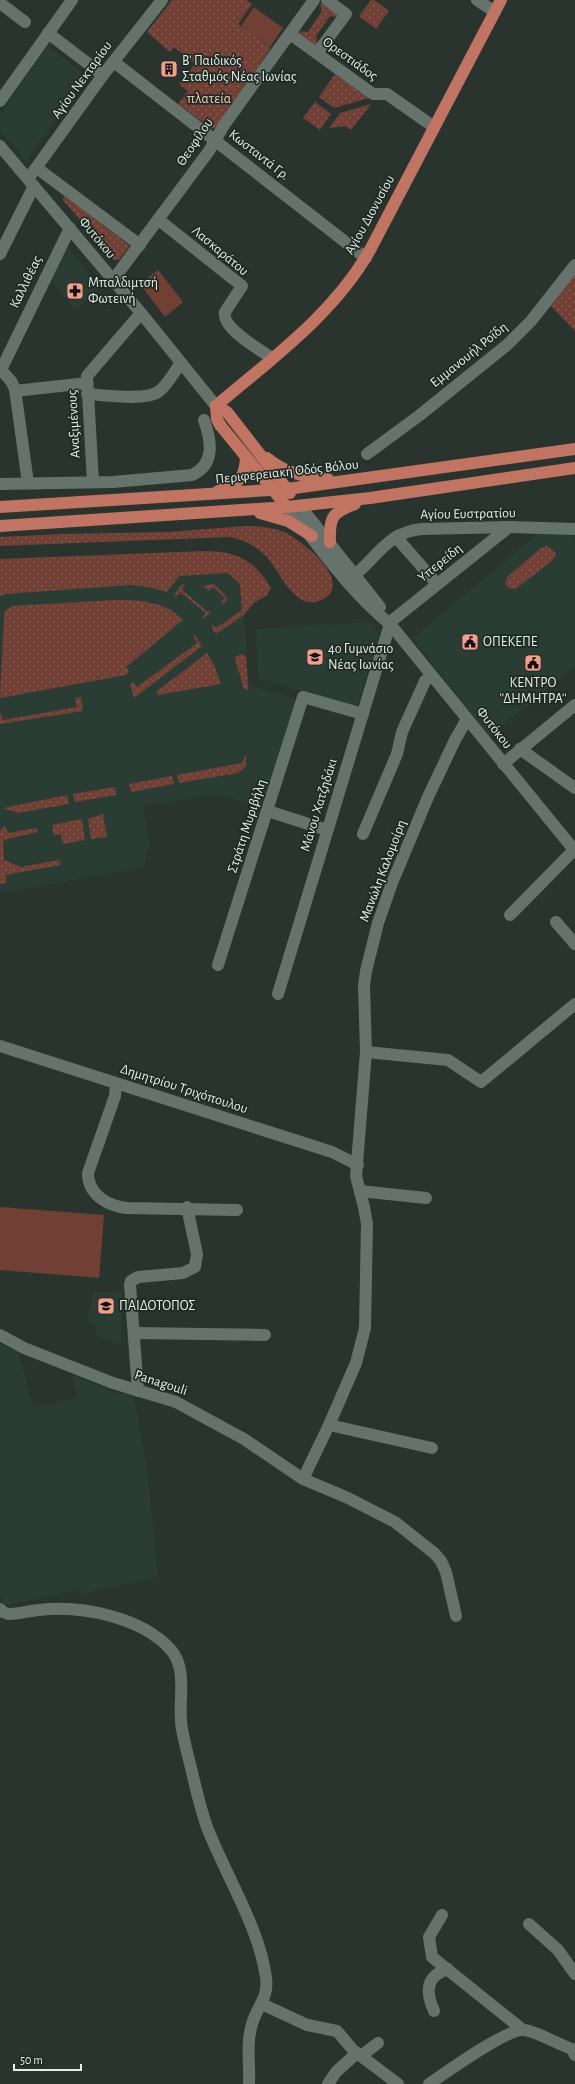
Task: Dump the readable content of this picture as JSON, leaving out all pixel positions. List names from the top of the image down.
{
  "streets": {
    "main road": ["Αγίου Διονυσίου", "Φυτόκου", "Περιφερειακή Οδός Βόλου"],
    "street": [
      "Ορεστιάδος",
      "Αγίου Νεκταρίου",
      "Θεοφίλου",
      "Κωσταντά Γρ.",
      "Λασκαράτου",
      "Καλλιθέας",
      "Εμμανουήλ Ροΐδη",
      "Αναξιμένους",
      "Αγίου Ευστρατίου",
      "Υπερείδη",
      "Μάνου Χατζηδάκι",
      "Στράτη Μυριβήλη",
      "Μανώλη Καλομοίρη",
      "Δημητρίου Τριχόπουλου",
      "Panagouli"
    ]
  },
  "crossings": [
    ["Ορεστιάδος", "Θεοφίλου"],
    ["Ορεστιάδος", "Αγίου Διονυσίου"],
    ["Αγίου Νεκταρίου", "Κωσταντά Γρ."],
    ["Αγίου Νεκταρίου", "Φυτόκου"],
    ["Θεοφίλου", "Κωσταντά Γρ."],
    ["Θεοφίλου", "Φυτόκου"],
    ["Θεοφίλου", "Λασκαράτου"],
    ["Κωσταντά Γρ.", "Αγίου Διονυσίου"],
    ["Αγίου Διονυσίου", "Φυτόκου"],
    ["Αγίου Διονυσίου", "Λασκαράτου"],
    ["Φυτόκου", "Καλλιθέας"],
    ["Φυτόκου", "Αναξιμένους"],
    ["Φυτόκου", "Περιφερειακή Οδός Βόλου"],
    ["Φυτόκου", "Αγίου Ευστρατίου"],
    ["Φυτόκου", "Υπερείδη"],
    ["Φυτόκου", "Μάνου Χατζηδάκι"],
    ["Φυτόκου", "Μανώλη Καλομοίρη"],
    ["Αγίου Ευστρατίου", "Υπερείδη"],
    ["Υπερείδη", "Μάνου Χατζηδάκι"],
    ["Μάνου Χατζηδάκι", "Στράτη Μυριβήλη"],
    ["Μανώλη Καλομοίρη", "Δημητρίου Τριχόπουλου"],
    ["Μανώλη Καλομοίρη", "Panagouli"]
  ],
  "parks": ["πλατεία"],
  "places": {
    "building": ["Β' Παιδικός Σταθμός Νέας Ιωνίας"],
    "pharmacy": ["Μπαλδιμτσή Φωτεινή"],
    "public building": ["ΟΠΕΚΕΠΕ", "ΚΕΝΤΡΟ ''ΔΗΜΗΤΡΑ''"],
    "school or university": ["4ο Γυμνάσιο Νέας Ιωνίας", "ΠΑΙΔΟΤΟΠΟΣ"]
  },
  "scale_bar": "50 m"
}
